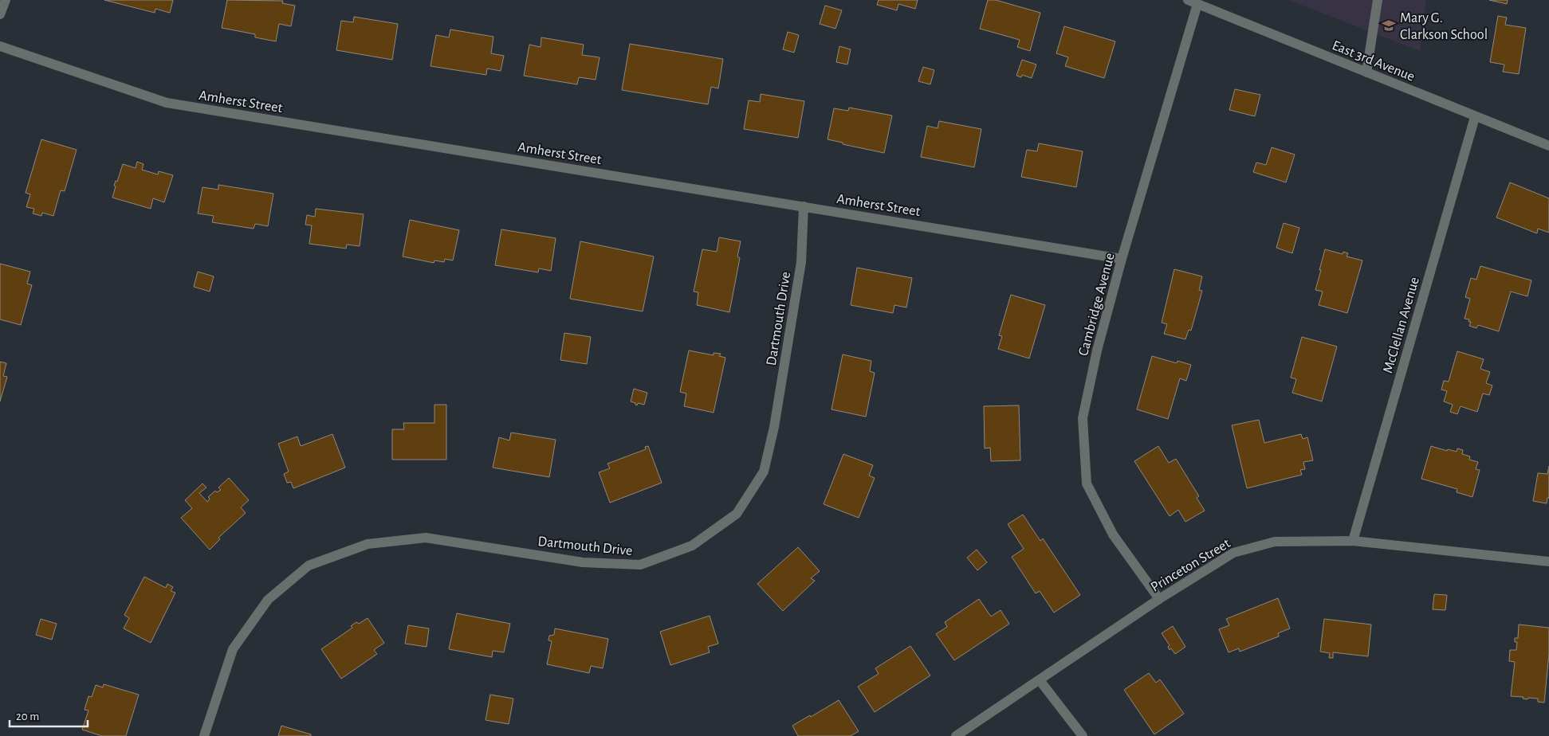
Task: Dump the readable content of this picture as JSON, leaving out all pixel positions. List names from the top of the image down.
{
  "streets": {
    "street": [
      "East 3rd Avenue",
      "Amherst Street",
      "Cambridge Avenue",
      "Dartmouth Drive",
      "McClellan Avenue",
      "Princeton Street"
    ]
  },
  "crossings": [
    ["East 3rd Avenue", "Cambridge Avenue"],
    ["East 3rd Avenue", "McClellan Avenue"],
    ["Amherst Street", "Cambridge Avenue"],
    ["Amherst Street", "Dartmouth Drive"],
    ["Cambridge Avenue", "Princeton Street"],
    ["McClellan Avenue", "Princeton Street"]
  ],
  "places": {
    "school or university": ["Mary G. Clarkson School"]
  },
  "scale_bar": "20 m"
}
